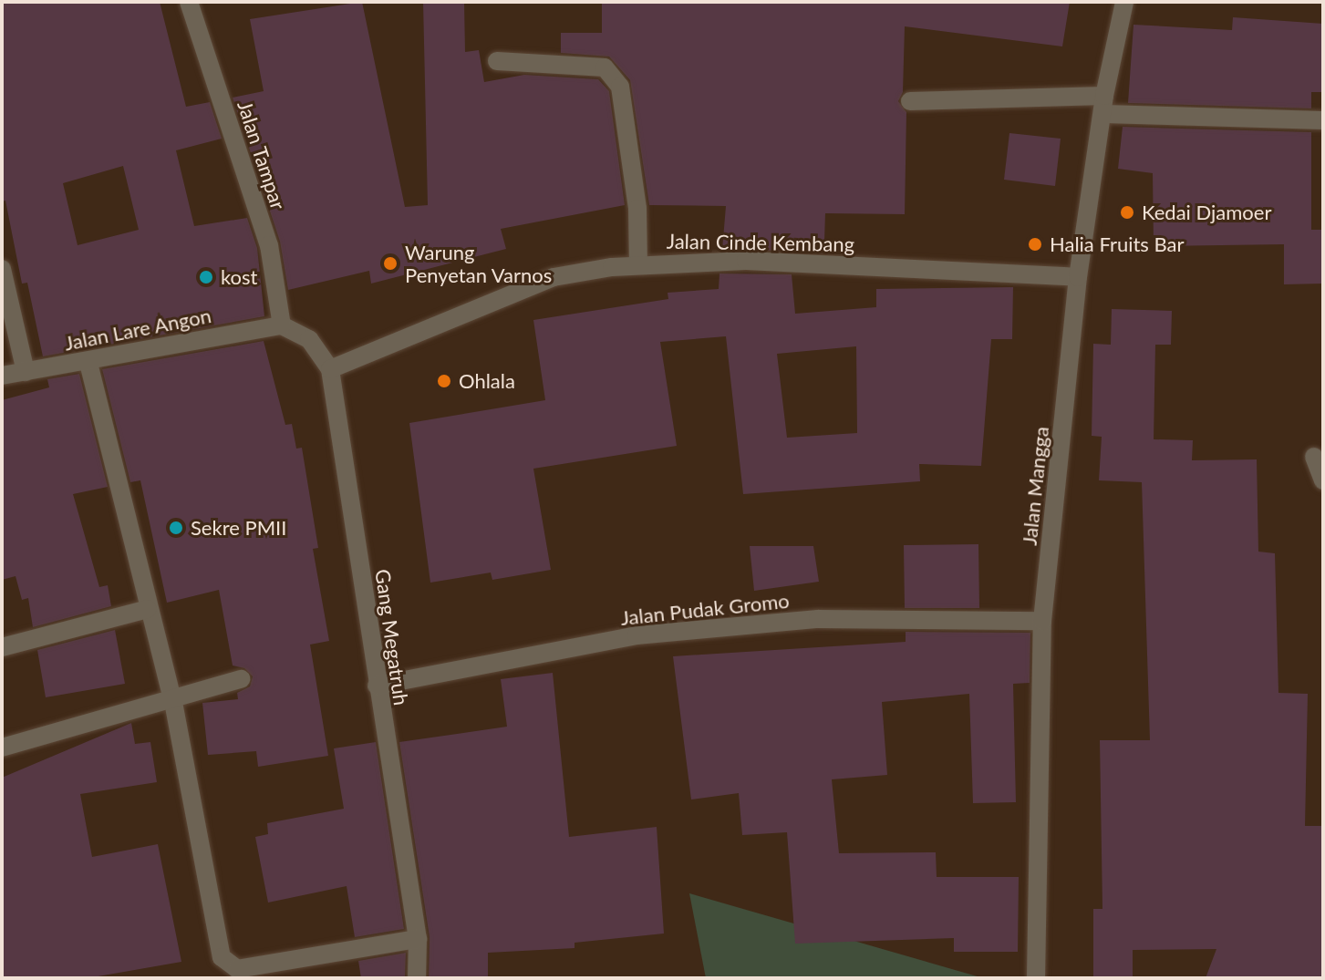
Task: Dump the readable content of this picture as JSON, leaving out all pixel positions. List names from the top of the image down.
{
  "streets": {
    "street": [
      "Jalan Tampar",
      "Jalan Cinde Kembang",
      "Jalan Lare Angon",
      "Jalan Mangga",
      "Jalan Pudak Gromo",
      "Gang Megatruh"
    ]
  },
  "crossings": [
    ["Jalan Tampar", "Jalan Lare Angon"],
    ["Jalan Tampar", "Gang Megatruh"],
    ["Jalan Cinde Kembang", "Jalan Mangga"],
    ["Jalan Cinde Kembang", "Gang Megatruh"],
    ["Jalan Lare Angon", "Gang Megatruh"],
    ["Jalan Mangga", "Jalan Pudak Gromo"],
    ["Jalan Pudak Gromo", "Gang Megatruh"]
  ],
  "places": [
    "Kedai Djamoer",
    "Halia Fruits Bar",
    "Warung Penyetan Varnos",
    "kost",
    "Ohlala",
    "Sekre PMII"
  ]
}
